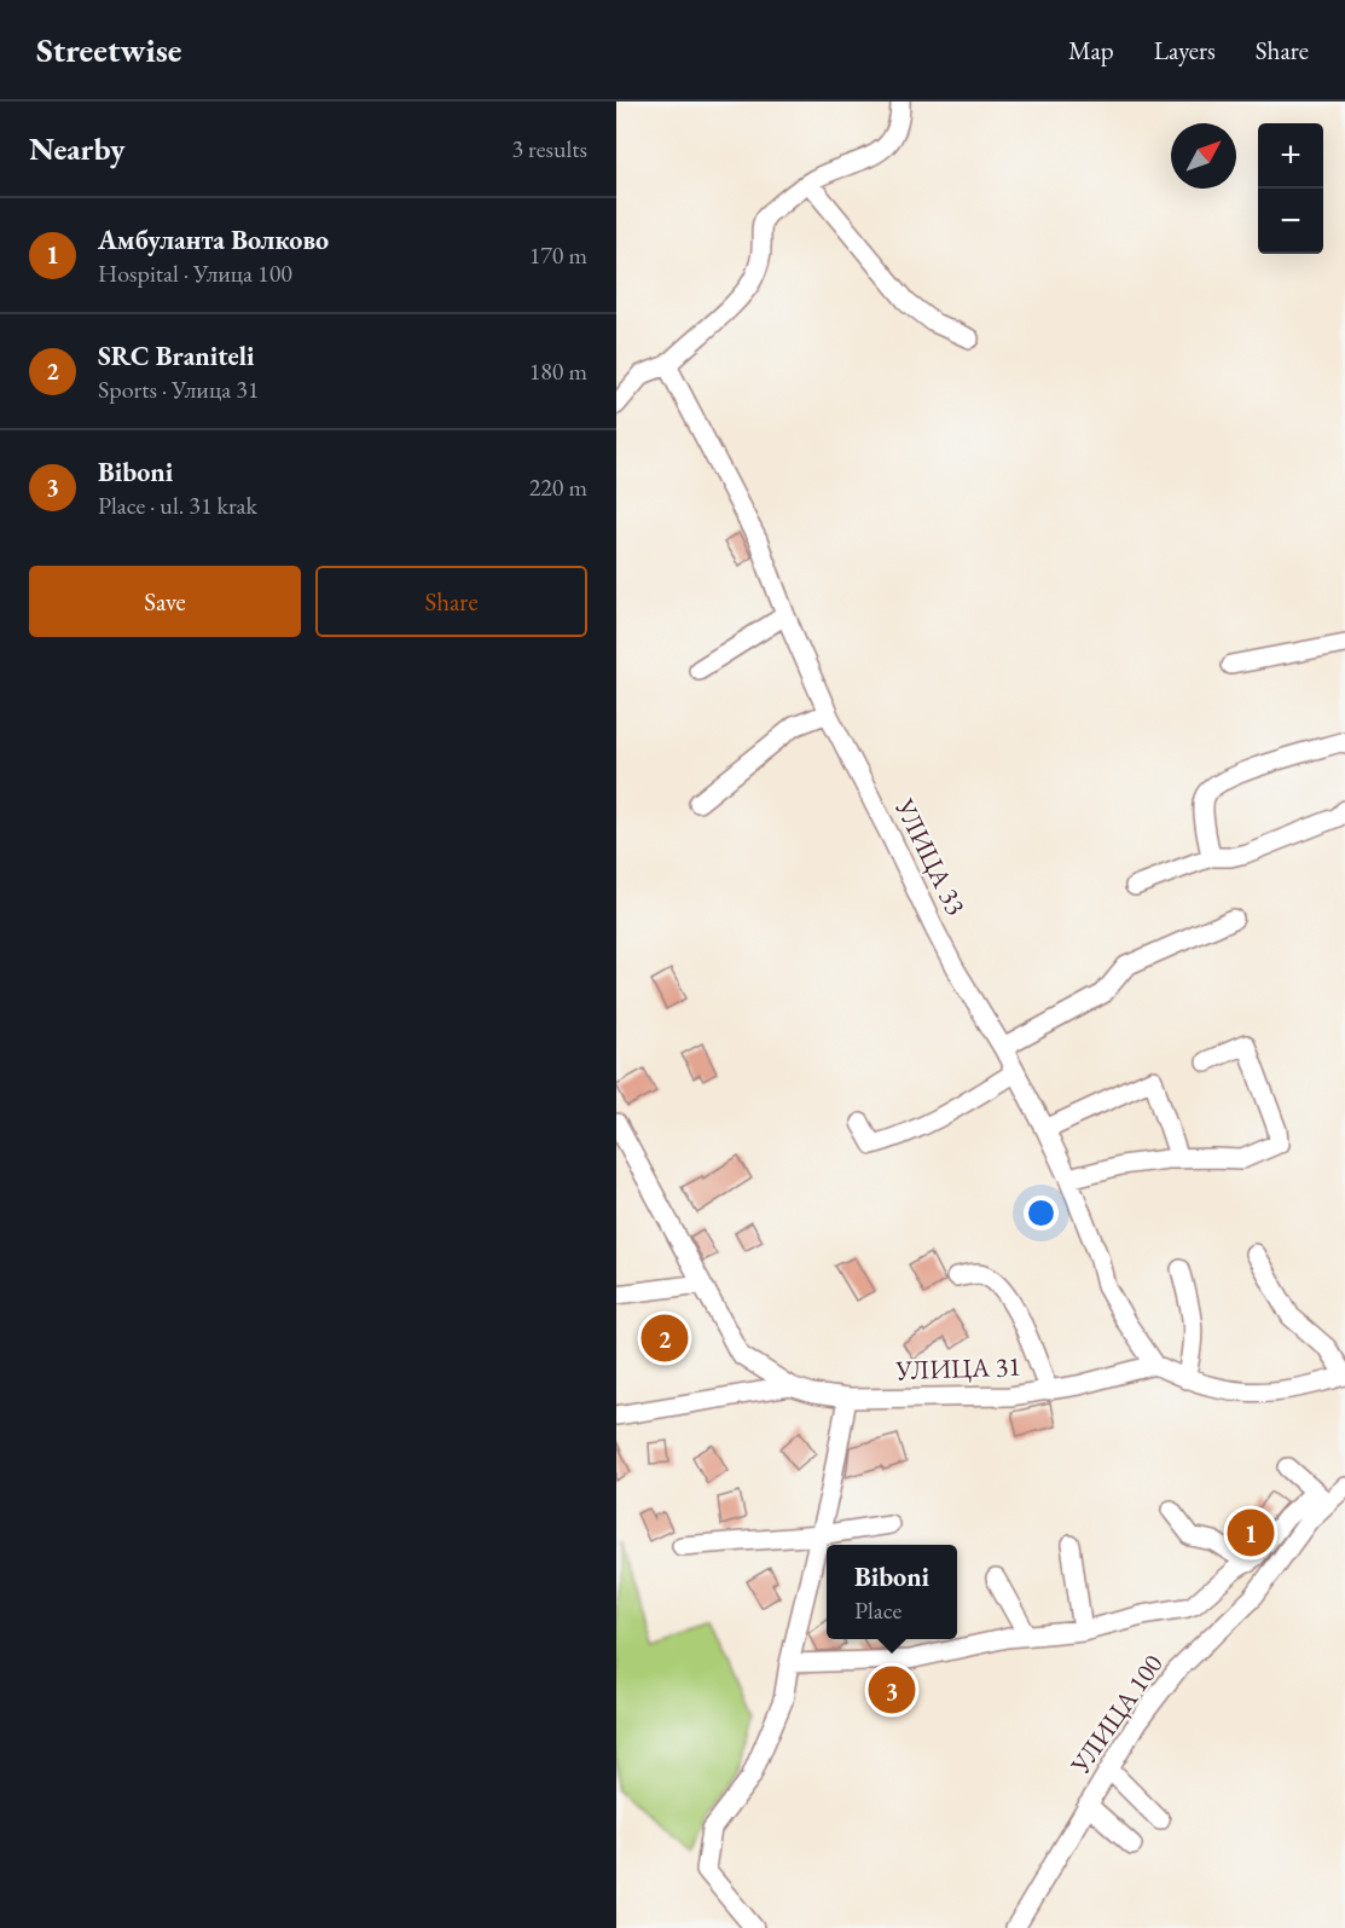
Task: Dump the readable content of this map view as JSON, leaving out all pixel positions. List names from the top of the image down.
{
  "streets": {
    "street": ["УЛИЦА 33", "УЛИЦА 31", "УЛИЦА 100"]
  },
  "crossings": [
    ["УЛИЦА 33", "УЛИЦА 31"]
  ],
  "north": "top right",
  "page": {
    "header": "Streetwise",
    "nav": ["Map", "Layers", "Share"],
    "heading": ["Nearby", "3 results"],
    "map_buttons": ["+", "−"],
    "list": [
      {
        "mark": "1",
        "name": "Амбуланта Волково",
        "note": "Hospital · Улица 100",
        "value": "170 m"
      },
      {
        "mark": "2",
        "name": "SRC Braniteli",
        "note": "Sports · Улица 31",
        "value": "180 m"
      },
      {
        "mark": "3",
        "name": "Biboni",
        "note": "Place · ul. 31 krak",
        "value": "220 m"
      }
    ],
    "buttons": ["Save", "Share"],
    "pins": ["2", "1", "3"],
    "popup": ["Biboni", "Place"]
  }
}
